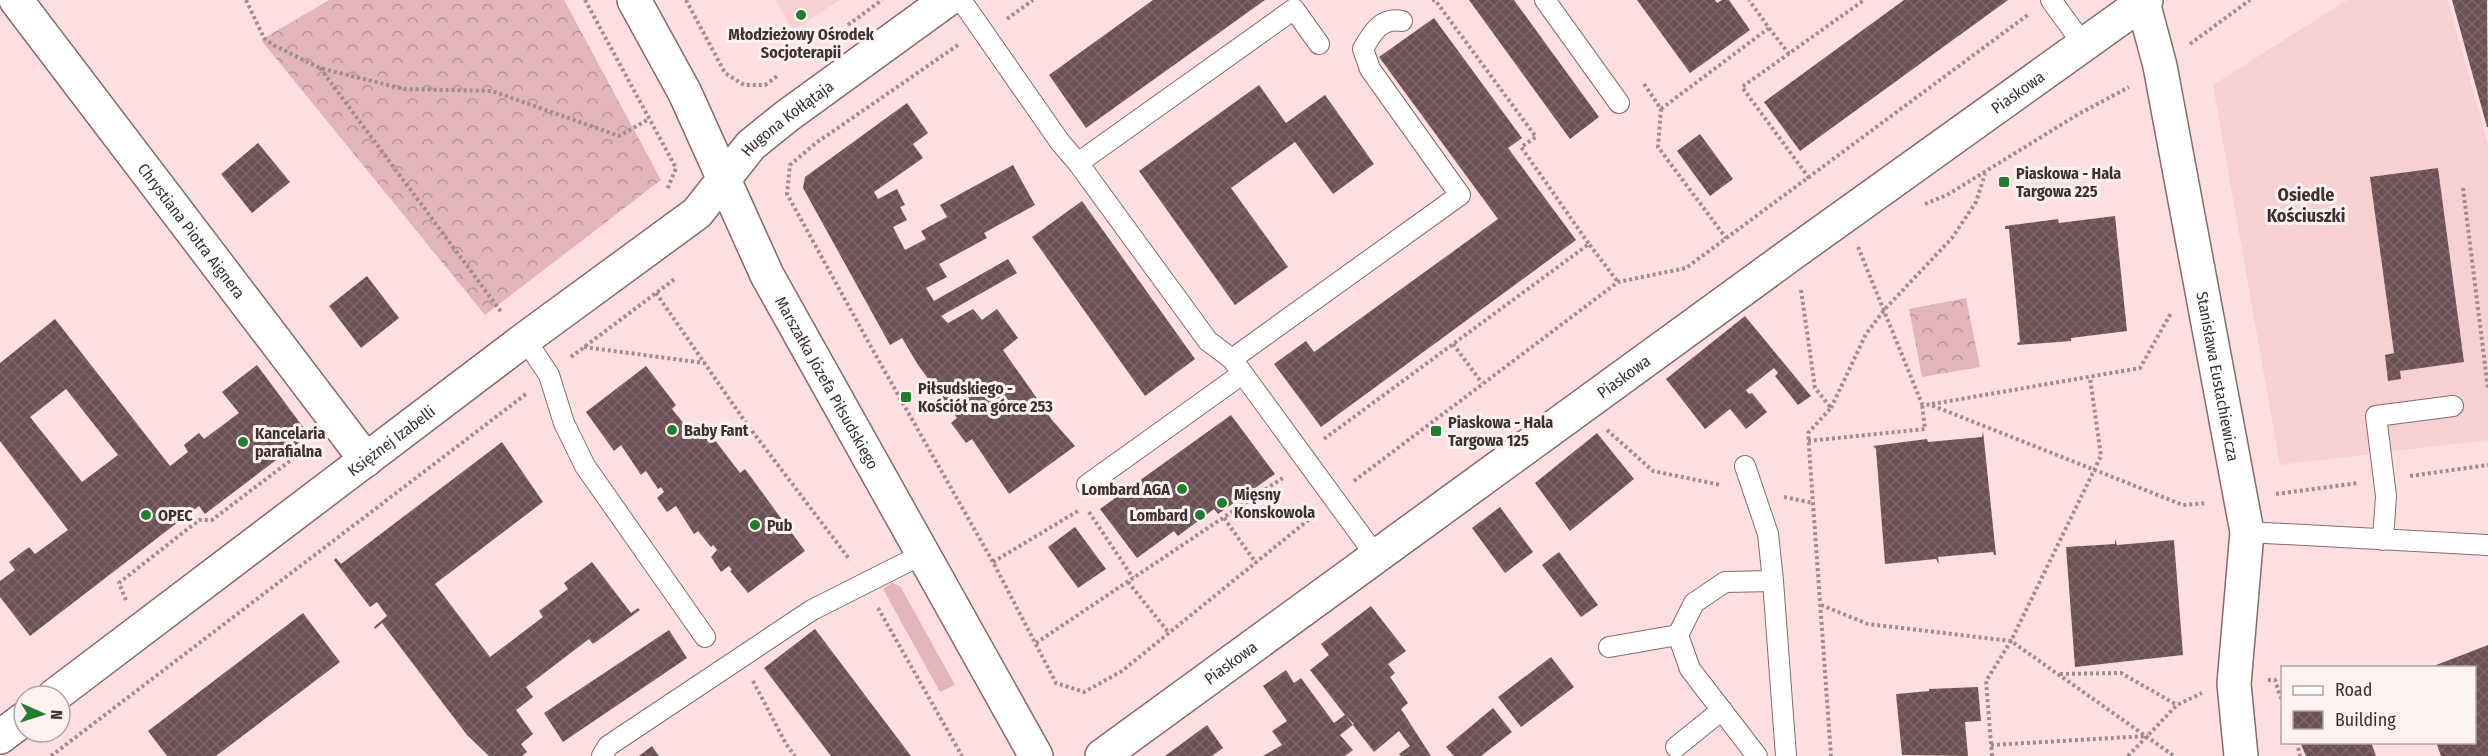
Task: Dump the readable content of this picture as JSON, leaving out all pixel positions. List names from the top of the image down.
{
  "streets": {
    "street": [
      "Piaskowa",
      "Hugona Kołłątaja",
      "Chrystiana Piotra Aignera",
      "Stanisława Eustachiewicza",
      "Marszałka Józefa Piłsudskiego",
      "Księżnej Izabelli"
    ]
  },
  "crossings": [
    ["Piaskowa", "Stanisława Eustachiewicza"],
    ["Hugona Kołłątaja", "Marszałka Józefa Piłsudskiego"],
    ["Hugona Kołłątaja", "Księżnej Izabelli"],
    ["Chrystiana Piotra Aignera", "Księżnej Izabelli"],
    ["Marszałka Józefa Piłsudskiego", "Księżnej Izabelli"]
  ],
  "districts": ["Osiedle Kościuszki"],
  "places": {
    "other": [
      "Młodzieżowy Ośrodek Socjoterapii",
      "Baby Fant",
      "Kancelaria parafialna",
      "Lombard AGA",
      "Mięsny Konskowola",
      "OPEC",
      "Lombard",
      "Pub"
    ],
    "transit": ["Piaskowa - Hala Targowa 225", "Piłsudskiego - Kościół na górce 253", "Piaskowa - Hala Targowa 125"]
  },
  "legend": ["Road", "Building"],
  "north": "right"
}
